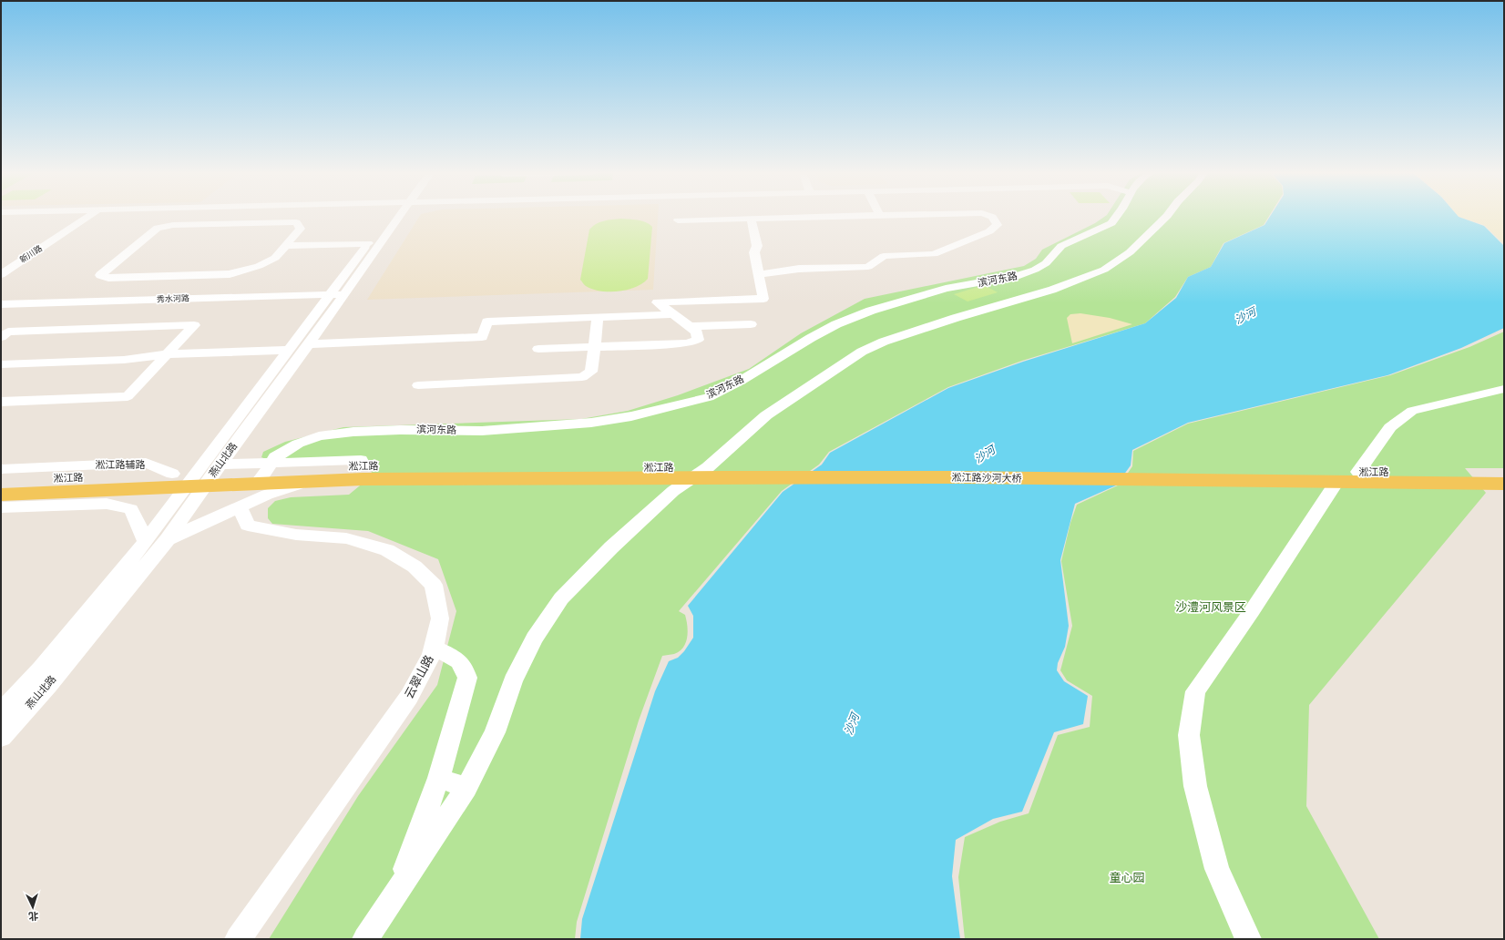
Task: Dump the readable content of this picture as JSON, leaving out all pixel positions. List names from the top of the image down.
{
  "streets": {
    "main road": ["淞江路", "淞江路沙河大桥"],
    "street": [
      "新川路",
      "滨河东路",
      "秀水河路",
      "燕山北路",
      "淞江路辅路",
      "云翠山路"
    ]
  },
  "crossings": [
    ["滨河东路", "淞江路"],
    ["秀水河路", "燕山北路"],
    ["燕山北路", "淞江路辅路"],
    ["燕山北路", "淞江路"],
    ["淞江路辅路", "淞江路"],
    ["淞江路", "淞江路沙河大桥"]
  ],
  "water": ["沙河"],
  "parks": ["沙澧河风景区", "童心园"],
  "north": "bottom"
}
